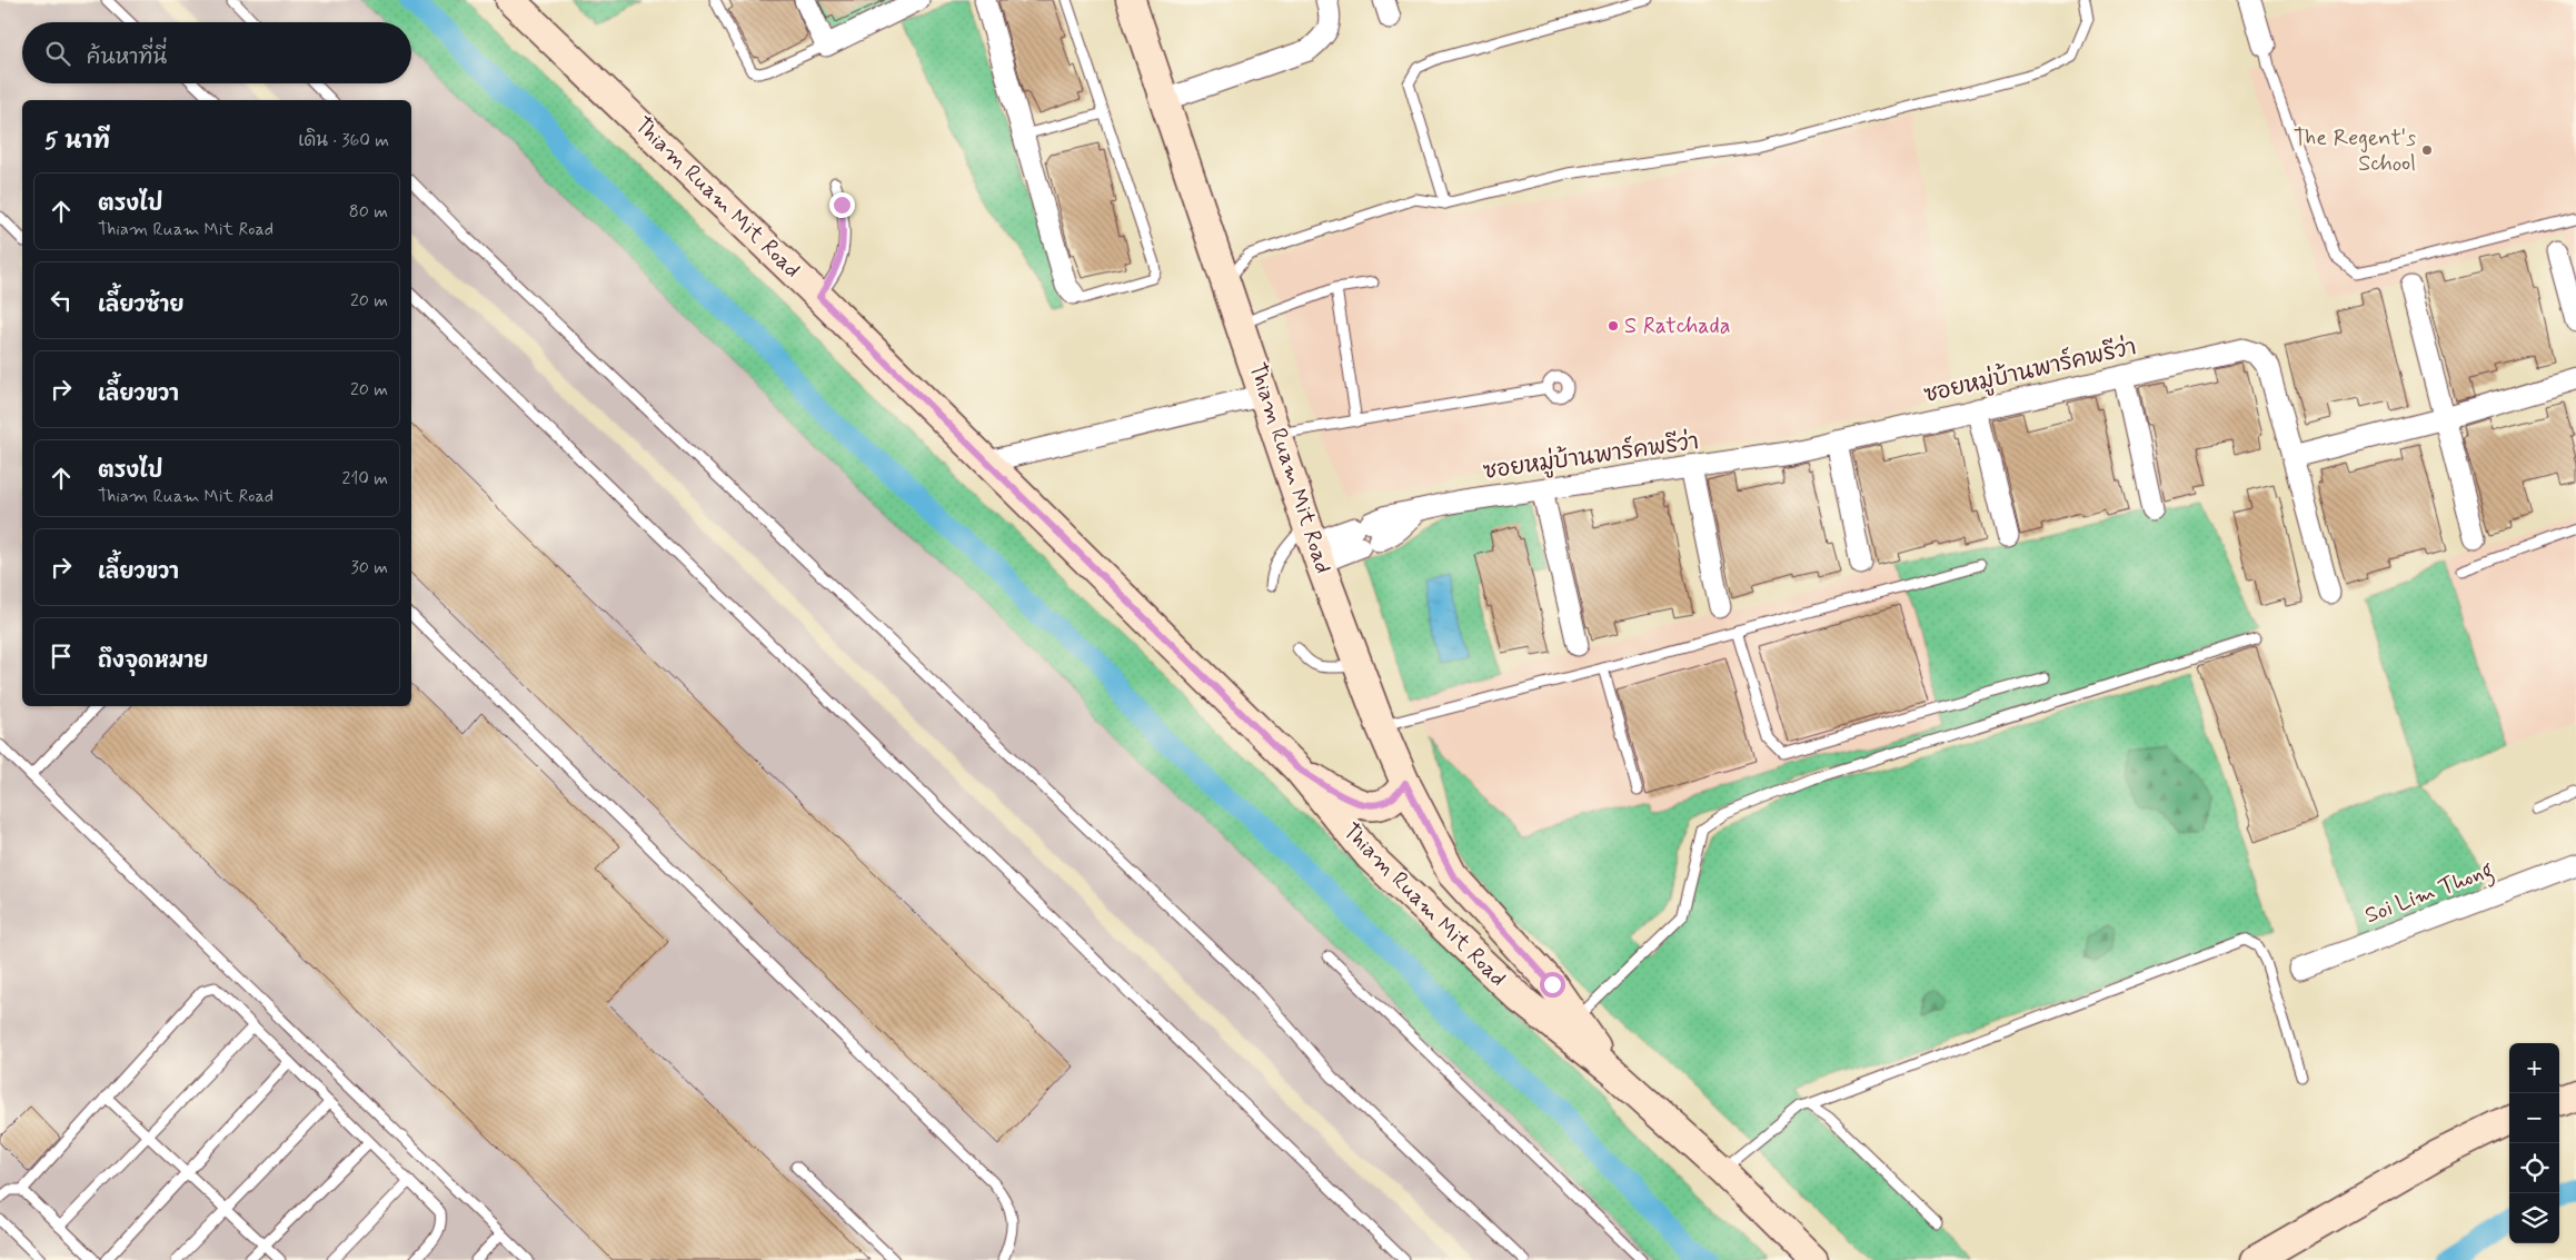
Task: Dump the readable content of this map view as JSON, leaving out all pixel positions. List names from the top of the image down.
{
  "streets": {
    "street": ["Thiam Ruam Mit Road", "ซอยหมู่บ้านพาร์คพรีว่า", "Soi Lim Thong"]
  },
  "crossings": [
    ["Thiam Ruam Mit Road", "ซอยหมู่บ้านพาร์คพรีว่า"]
  ],
  "places": ["The Regent's School", "S Ratchada"],
  "page": {
    "search": "ค้นหาที่นี่",
    "heading": ["5 นาที", "เดิน · 360 m"],
    "list": [
      ["ตรงไป", "Thiam Ruam Mit Road", "80 m"],
      ["เลี้ยวซ้าย", "20 m"],
      ["เลี้ยวขวา", "20 m"],
      ["ตรงไป", "Thiam Ruam Mit Road", "210 m"],
      ["เลี้ยวขวา", "30 m"],
      "ถึงจุดหมาย"
    ],
    "map_buttons": ["+", "−"]
  }
}
